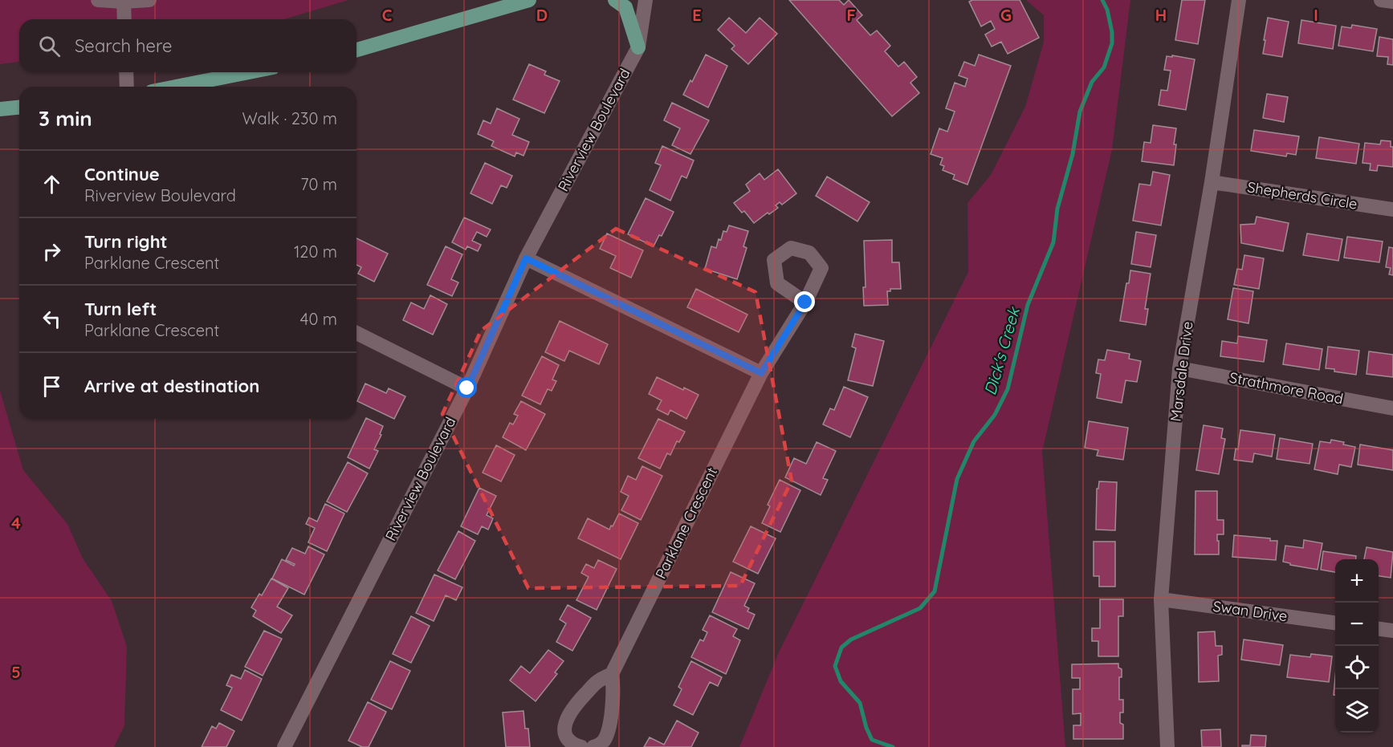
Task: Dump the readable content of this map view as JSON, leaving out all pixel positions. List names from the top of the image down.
{
  "streets": {
    "street": [
      "Riverview Boulevard",
      "Shepherds Circle",
      "Marsdale Drive",
      "Strathmore Road",
      "Parklane Crescent",
      "Swan Drive"
    ]
  },
  "crossings": [
    ["Shepherds Circle", "Marsdale Drive"],
    ["Marsdale Drive", "Strathmore Road"],
    ["Marsdale Drive", "Swan Drive"]
  ],
  "water": ["Dick's Creek"],
  "page": {
    "search": "Search here",
    "heading": ["3 min", "Walk · 230 m"],
    "list": [
      ["Continue", "Riverview Boulevard", "70 m"],
      ["Turn right", "Parklane Crescent", "120 m"],
      ["Turn left", "Parklane Crescent", "40 m"],
      "Arrive at destination"
    ],
    "map_buttons": ["+", "−"]
  },
  "grid": {
    "columns": [
      "C",
      "D",
      "E",
      "F",
      "G",
      "H",
      "I"
    ],
    "rows": ["4", "5"]
  }
}
